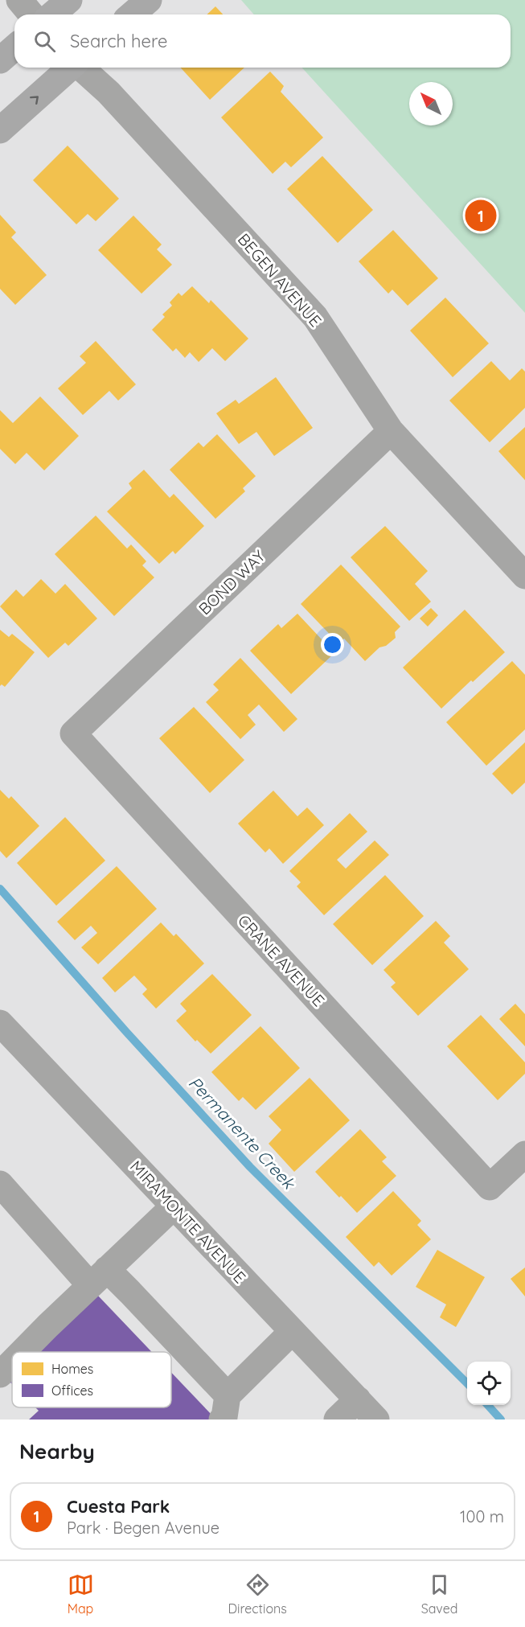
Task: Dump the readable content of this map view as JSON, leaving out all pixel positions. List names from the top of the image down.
{
  "streets": {
    "street": [
      "BEGEN AVENUE",
      "BOND WAY",
      "CRANE AVENUE",
      "MIRAMONTE AVENUE"
    ]
  },
  "crossings": [
    ["BEGEN AVENUE", "BOND WAY"],
    ["BOND WAY", "CRANE AVENUE"]
  ],
  "water": ["Permanente Creek"],
  "legend": ["Homes", "Offices"],
  "north": "top left",
  "page": {
    "search": "Search here",
    "pins": "1",
    "heading": "Nearby",
    "list": [
      {
        "mark": "1",
        "name": "Cuesta Park",
        "note": "Park · Begen Avenue",
        "value": "100 m"
      }
    ],
    "nav": ["Map", "Directions", "Saved"]
  }
}
